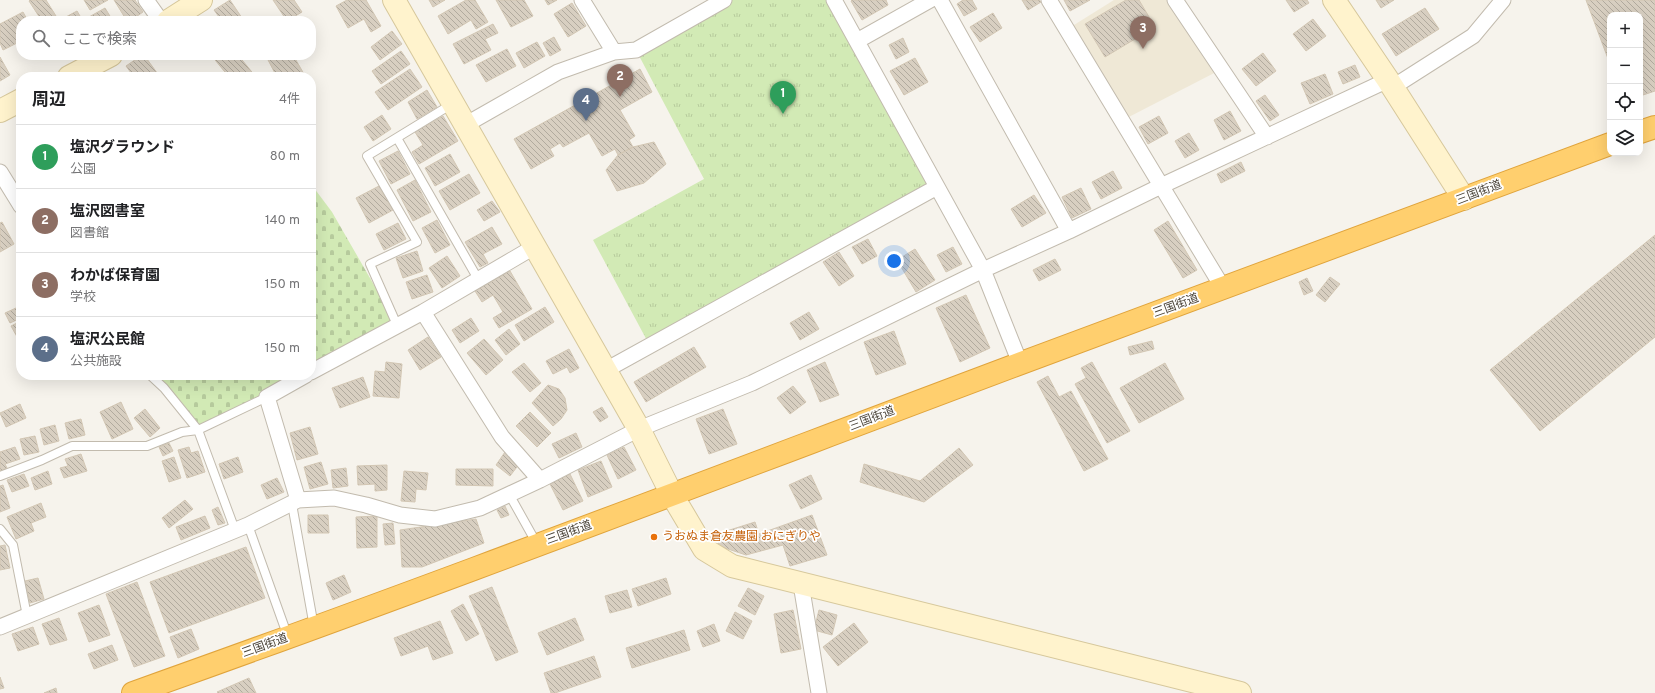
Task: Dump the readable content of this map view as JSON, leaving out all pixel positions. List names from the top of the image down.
{
  "streets": {
    "highway": ["三国街道"]
  },
  "places": ["うおぬま倉友農園 おにぎりや"],
  "page": {
    "map_buttons": ["+", "−"],
    "pins": [
      "3",
      "2",
      "1",
      "4"
    ],
    "search": "ここで検索",
    "heading": ["周辺", "4件"],
    "list": [
      {
        "mark": "1",
        "name": "塩沢グラウンド",
        "note": "公園",
        "value": "80 m"
      },
      {
        "mark": "2",
        "name": "塩沢図書室",
        "note": "図書館",
        "value": "140 m"
      },
      {
        "mark": "3",
        "name": "わかば保育園",
        "note": "学校",
        "value": "150 m"
      },
      {
        "mark": "4",
        "name": "塩沢公民館",
        "note": "公共施設",
        "value": "150 m"
      }
    ]
  }
}
